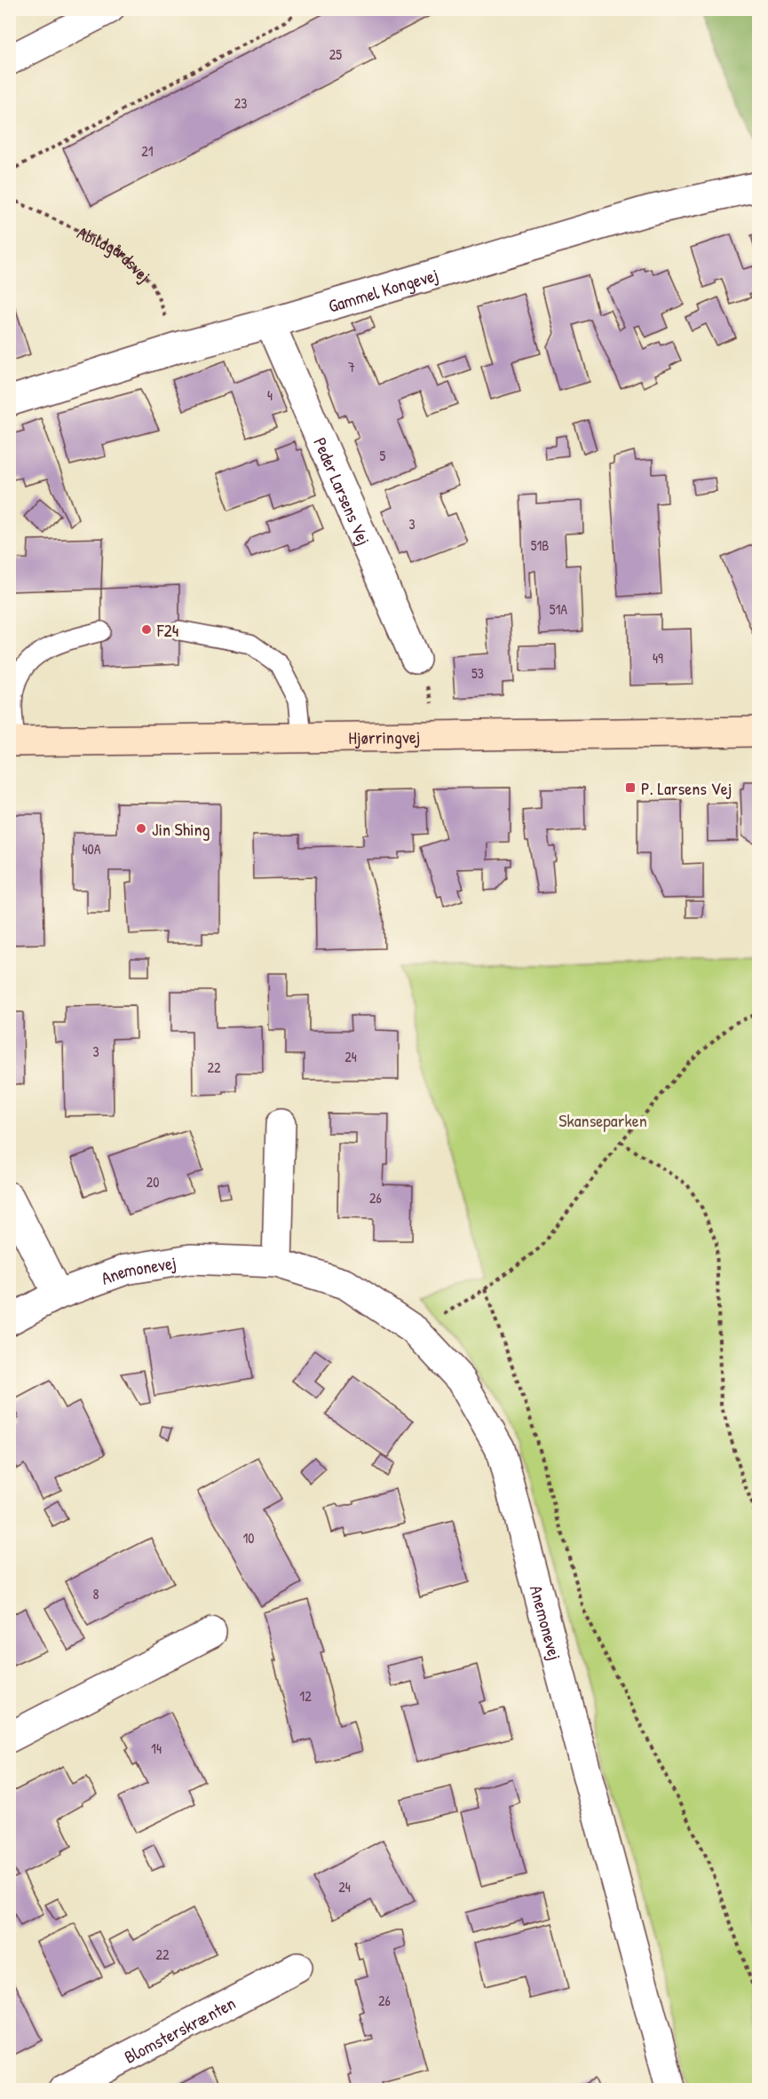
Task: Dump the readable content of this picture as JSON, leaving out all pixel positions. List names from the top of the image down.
{
  "streets": {
    "main road": ["Hjørringvej"],
    "street": [
      "Gammel Kongevej",
      "Peder Larsens Vej",
      "Anemonevej",
      "Blomsterskrænten"
    ],
    "path": ["Abildgårdsvej"]
  },
  "crossings": [
    ["Abildgårdsvej", "Gammel Kongevej"],
    ["Gammel Kongevej", "Peder Larsens Vej"]
  ],
  "parks": ["Skanseparken"],
  "places": {
    "other": ["F24", "Jin Shing"],
    "transit": ["P. Larsens Vej"]
  },
  "house_numbers": [
    "25",
    "23",
    "21",
    "7",
    "4",
    "5",
    "3",
    "51B",
    "51A",
    "49",
    "53",
    "40A",
    "3",
    "24",
    "22",
    "20",
    "26",
    "10",
    "8",
    "12",
    "14",
    "24",
    "22",
    "26"
  ]
}
